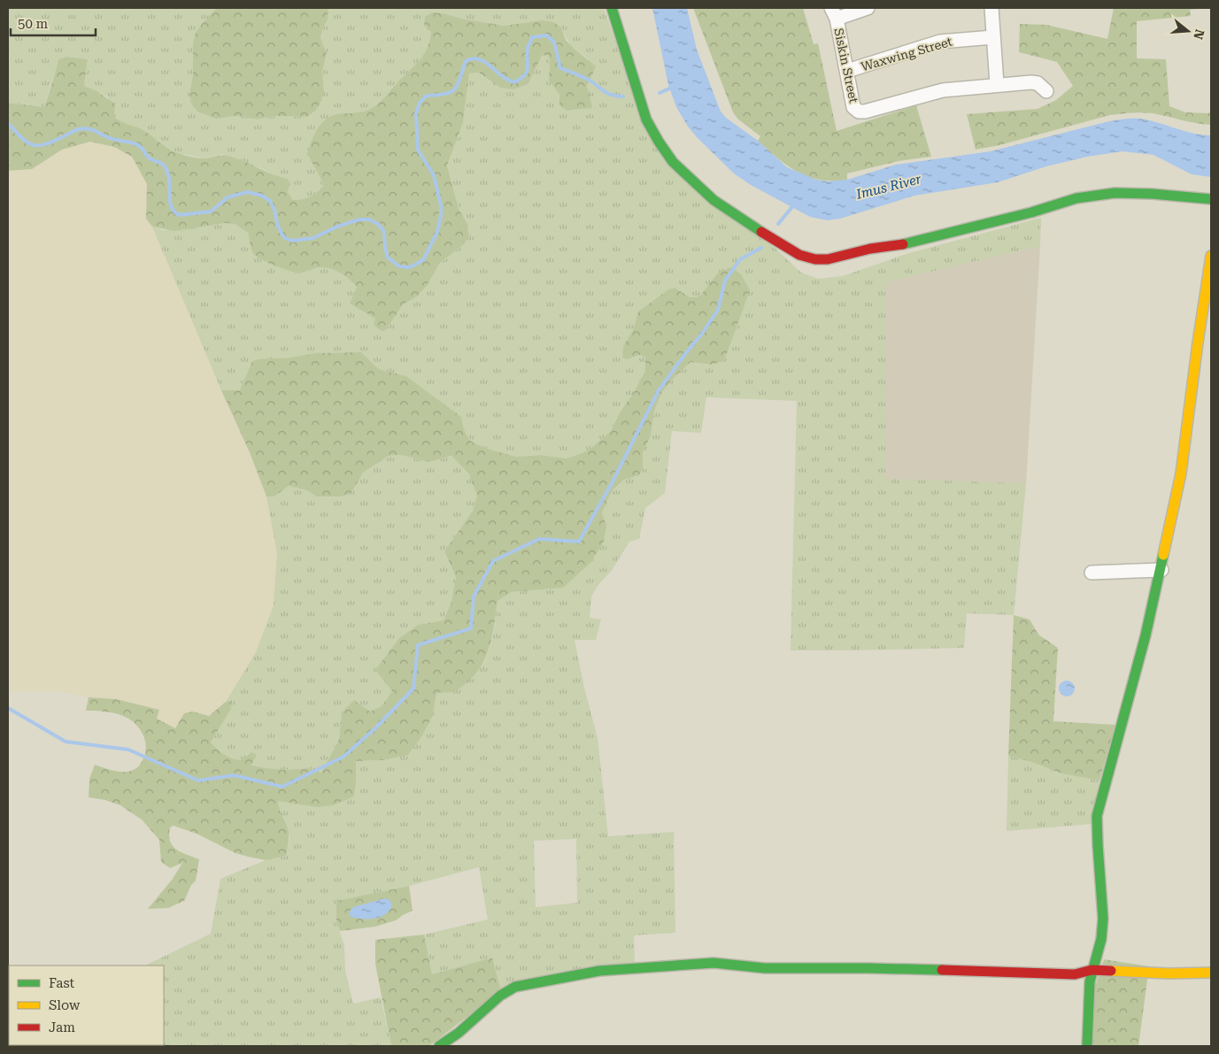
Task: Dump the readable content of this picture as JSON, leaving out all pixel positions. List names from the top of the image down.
{
  "streets": {
    "street": ["Waxwing Street", "Siskin Street"]
  },
  "crossings": [
    ["Waxwing Street", "Siskin Street"]
  ],
  "water": ["Imus River"],
  "legend": ["Fast", "Slow", "Jam"],
  "scale_bar": "50 m",
  "north": "right"
}
